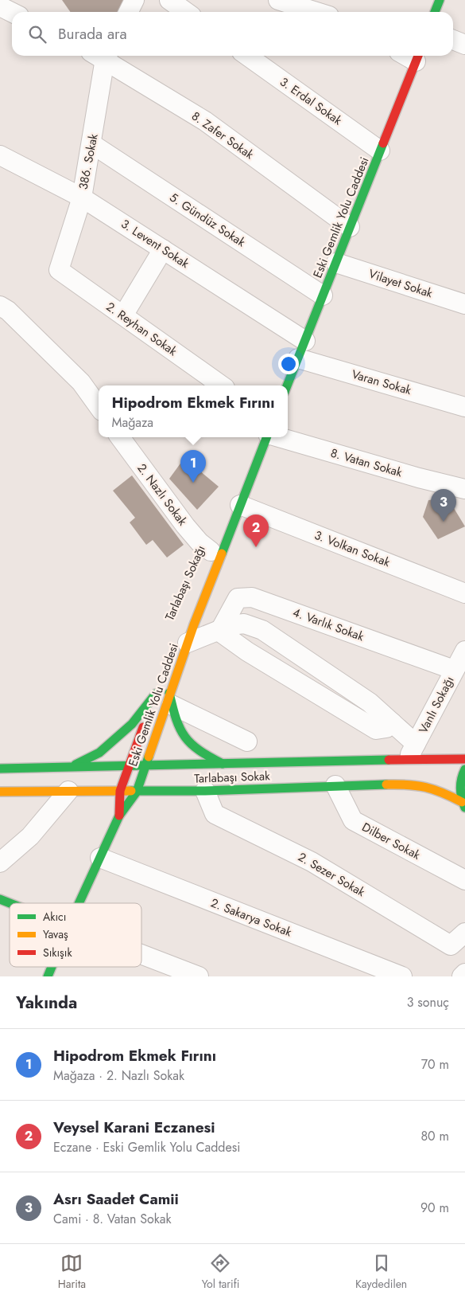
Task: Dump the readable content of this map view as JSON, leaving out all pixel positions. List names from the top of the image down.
{
  "streets": {
    "main road": ["Eski Gemlik Yolu Caddesi", "Tarlabaşı Sokağı", "Tarlabaşı Sokak"],
    "street": [
      "3. Erdal Sokak",
      "8. Zafer Sokak",
      "386. Sokak",
      "5. Gündüz Sokak",
      "3. Levent Sokak",
      "Vilayet Sokak",
      "2. Reyhan Sokak",
      "Varan Sokak",
      "8. Vatan Sokak",
      "2. Nazlı Sokak",
      "3. Volkan Sokak",
      "4. Varlık Sokak",
      "Vanlı Sokağı",
      "Dilber Sokak",
      "2. Sezer Sokak",
      "2. Sakarya Sokak"
    ]
  },
  "crossings": [
    ["3. Erdal Sokak", "Eski Gemlik Yolu Caddesi"],
    ["8. Zafer Sokak", "Eski Gemlik Yolu Caddesi"],
    ["386. Sokak", "5. Gündüz Sokak"],
    ["386. Sokak", "3. Levent Sokak"],
    ["386. Sokak", "2. Reyhan Sokak"],
    ["Eski Gemlik Yolu Caddesi", "5. Gündüz Sokak"],
    ["Eski Gemlik Yolu Caddesi", "3. Levent Sokak"],
    ["Eski Gemlik Yolu Caddesi", "Vilayet Sokak"],
    ["Eski Gemlik Yolu Caddesi", "Varan Sokak"],
    ["Eski Gemlik Yolu Caddesi", "3. Volkan Sokak"],
    ["Eski Gemlik Yolu Caddesi", "Tarlabaşı Sokağı"],
    ["Eski Gemlik Yolu Caddesi", "Tarlabaşı Sokak"],
    ["Eski Gemlik Yolu Caddesi", "2. Sakarya Sokak"],
    ["2. Nazlı Sokak", "Tarlabaşı Sokağı"],
    ["4. Varlık Sokak", "Vanlı Sokağı"],
    ["Tarlabaşı Sokak", "Dilber Sokak"],
    ["Tarlabaşı Sokak", "2. Sezer Sokak"]
  ],
  "legend": ["Akıcı", "Yavaş", "Sıkışık"],
  "page": {
    "search": "Burada ara",
    "popup": ["Hipodrom Ekmek Fırını", "Mağaza"],
    "pins": ["1", "3", "2"],
    "heading": ["Yakında", "3 sonuç"],
    "list": [
      {
        "mark": "1",
        "name": "Hipodrom Ekmek Fırını",
        "note": "Mağaza · 2. Nazlı Sokak",
        "value": "70 m"
      },
      {
        "mark": "2",
        "name": "Veysel Karani Eczanesi",
        "note": "Eczane · Eski Gemlik Yolu Caddesi",
        "value": "80 m"
      },
      {
        "mark": "3",
        "name": "Asrı Saadet Camii",
        "note": "Cami · 8. Vatan Sokak",
        "value": "90 m"
      }
    ],
    "nav": ["Harita", "Yol tarifi", "Kaydedilen"]
  }
}
